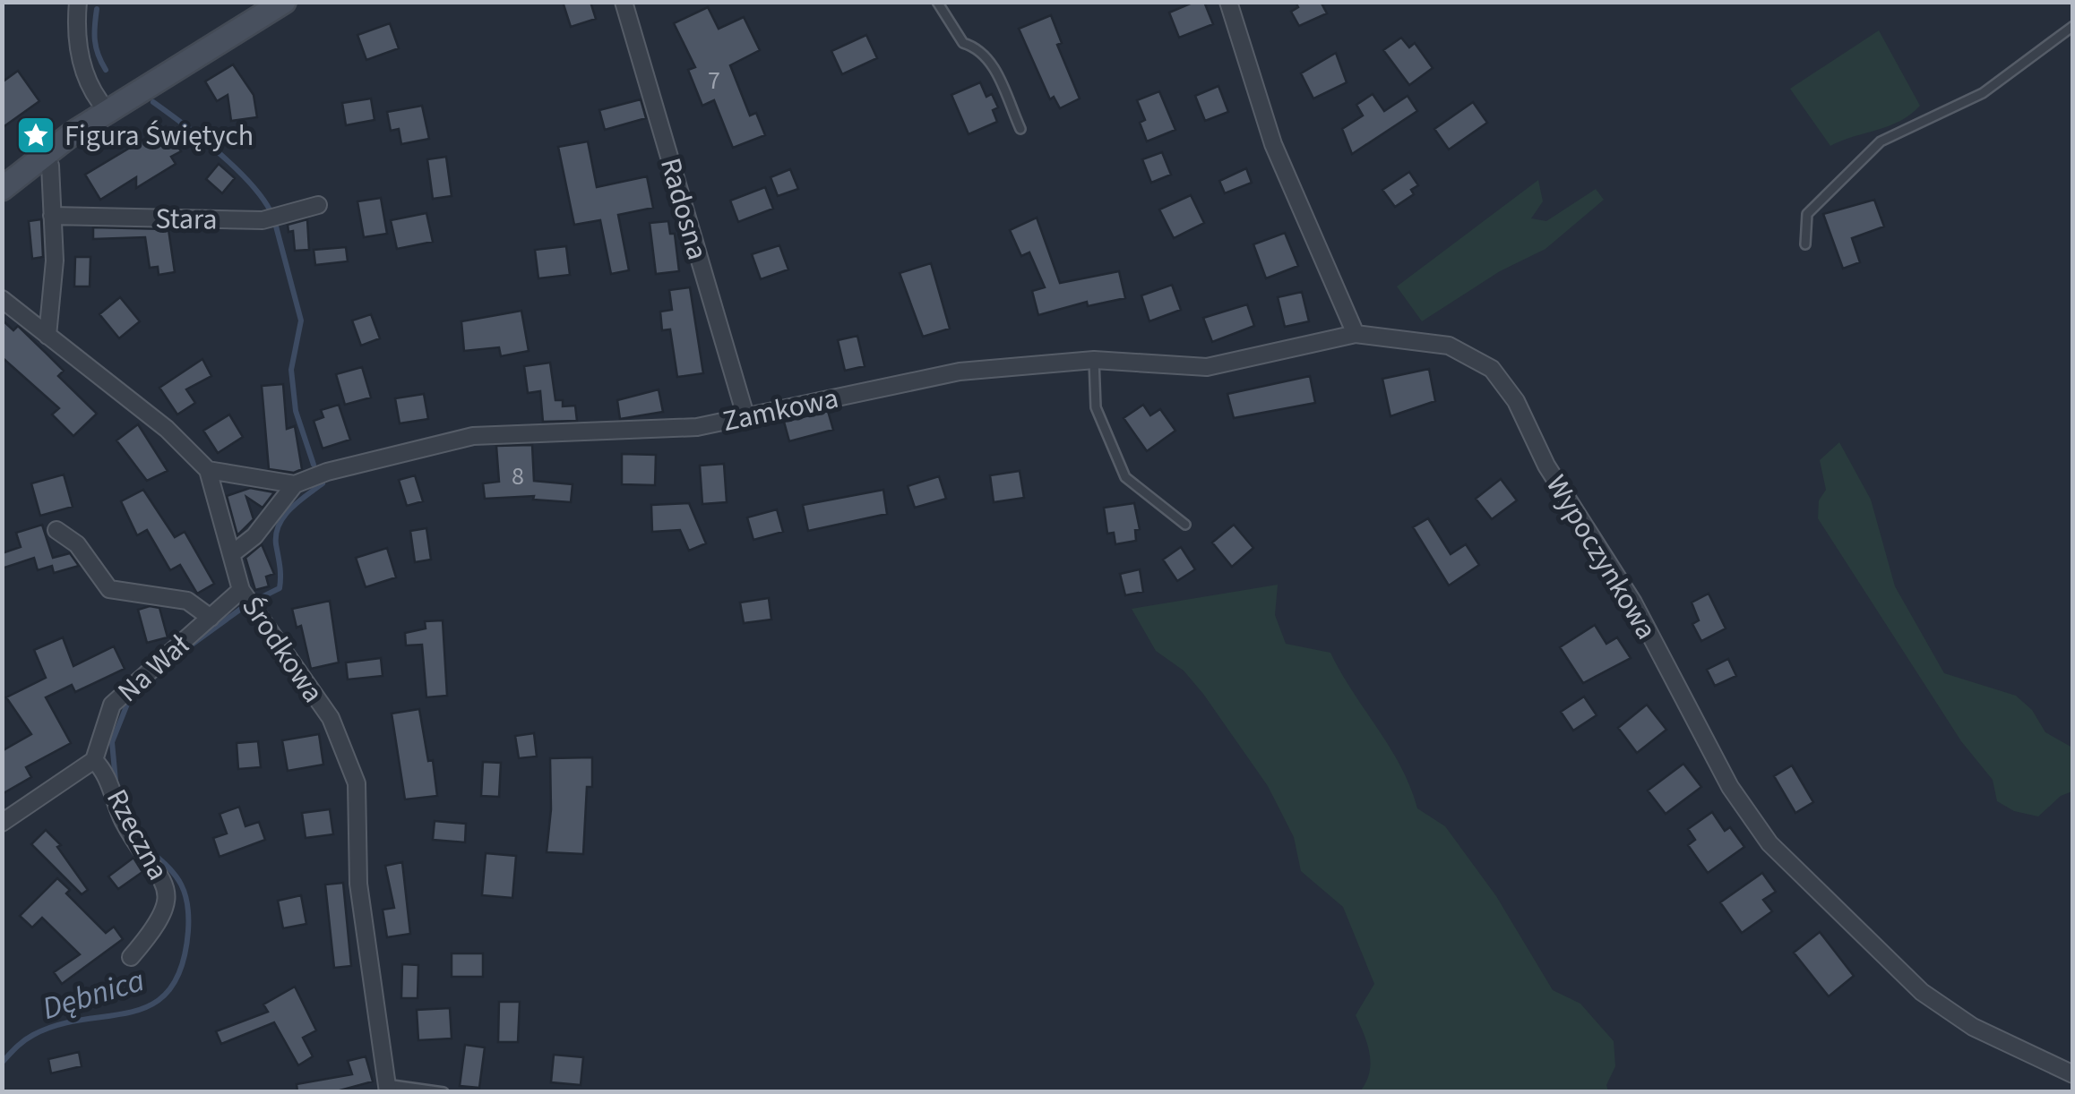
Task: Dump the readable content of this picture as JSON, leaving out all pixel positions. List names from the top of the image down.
{
  "streets": {
    "street": [
      "Radosna",
      "Stara",
      "Zamkowa",
      "Wypoczynkowa",
      "Środkowa",
      "Na Wał",
      "Rzeczna"
    ]
  },
  "crossings": [
    ["Radosna", "Zamkowa"],
    ["Zamkowa", "Wypoczynkowa"],
    ["Zamkowa", "Środkowa"],
    ["Środkowa", "Na Wał"],
    ["Na Wał", "Rzeczna"]
  ],
  "water": ["Dębnica"],
  "places": {
    "place": ["Figura Świętych"]
  },
  "house_numbers": ["7", "8"]
}
